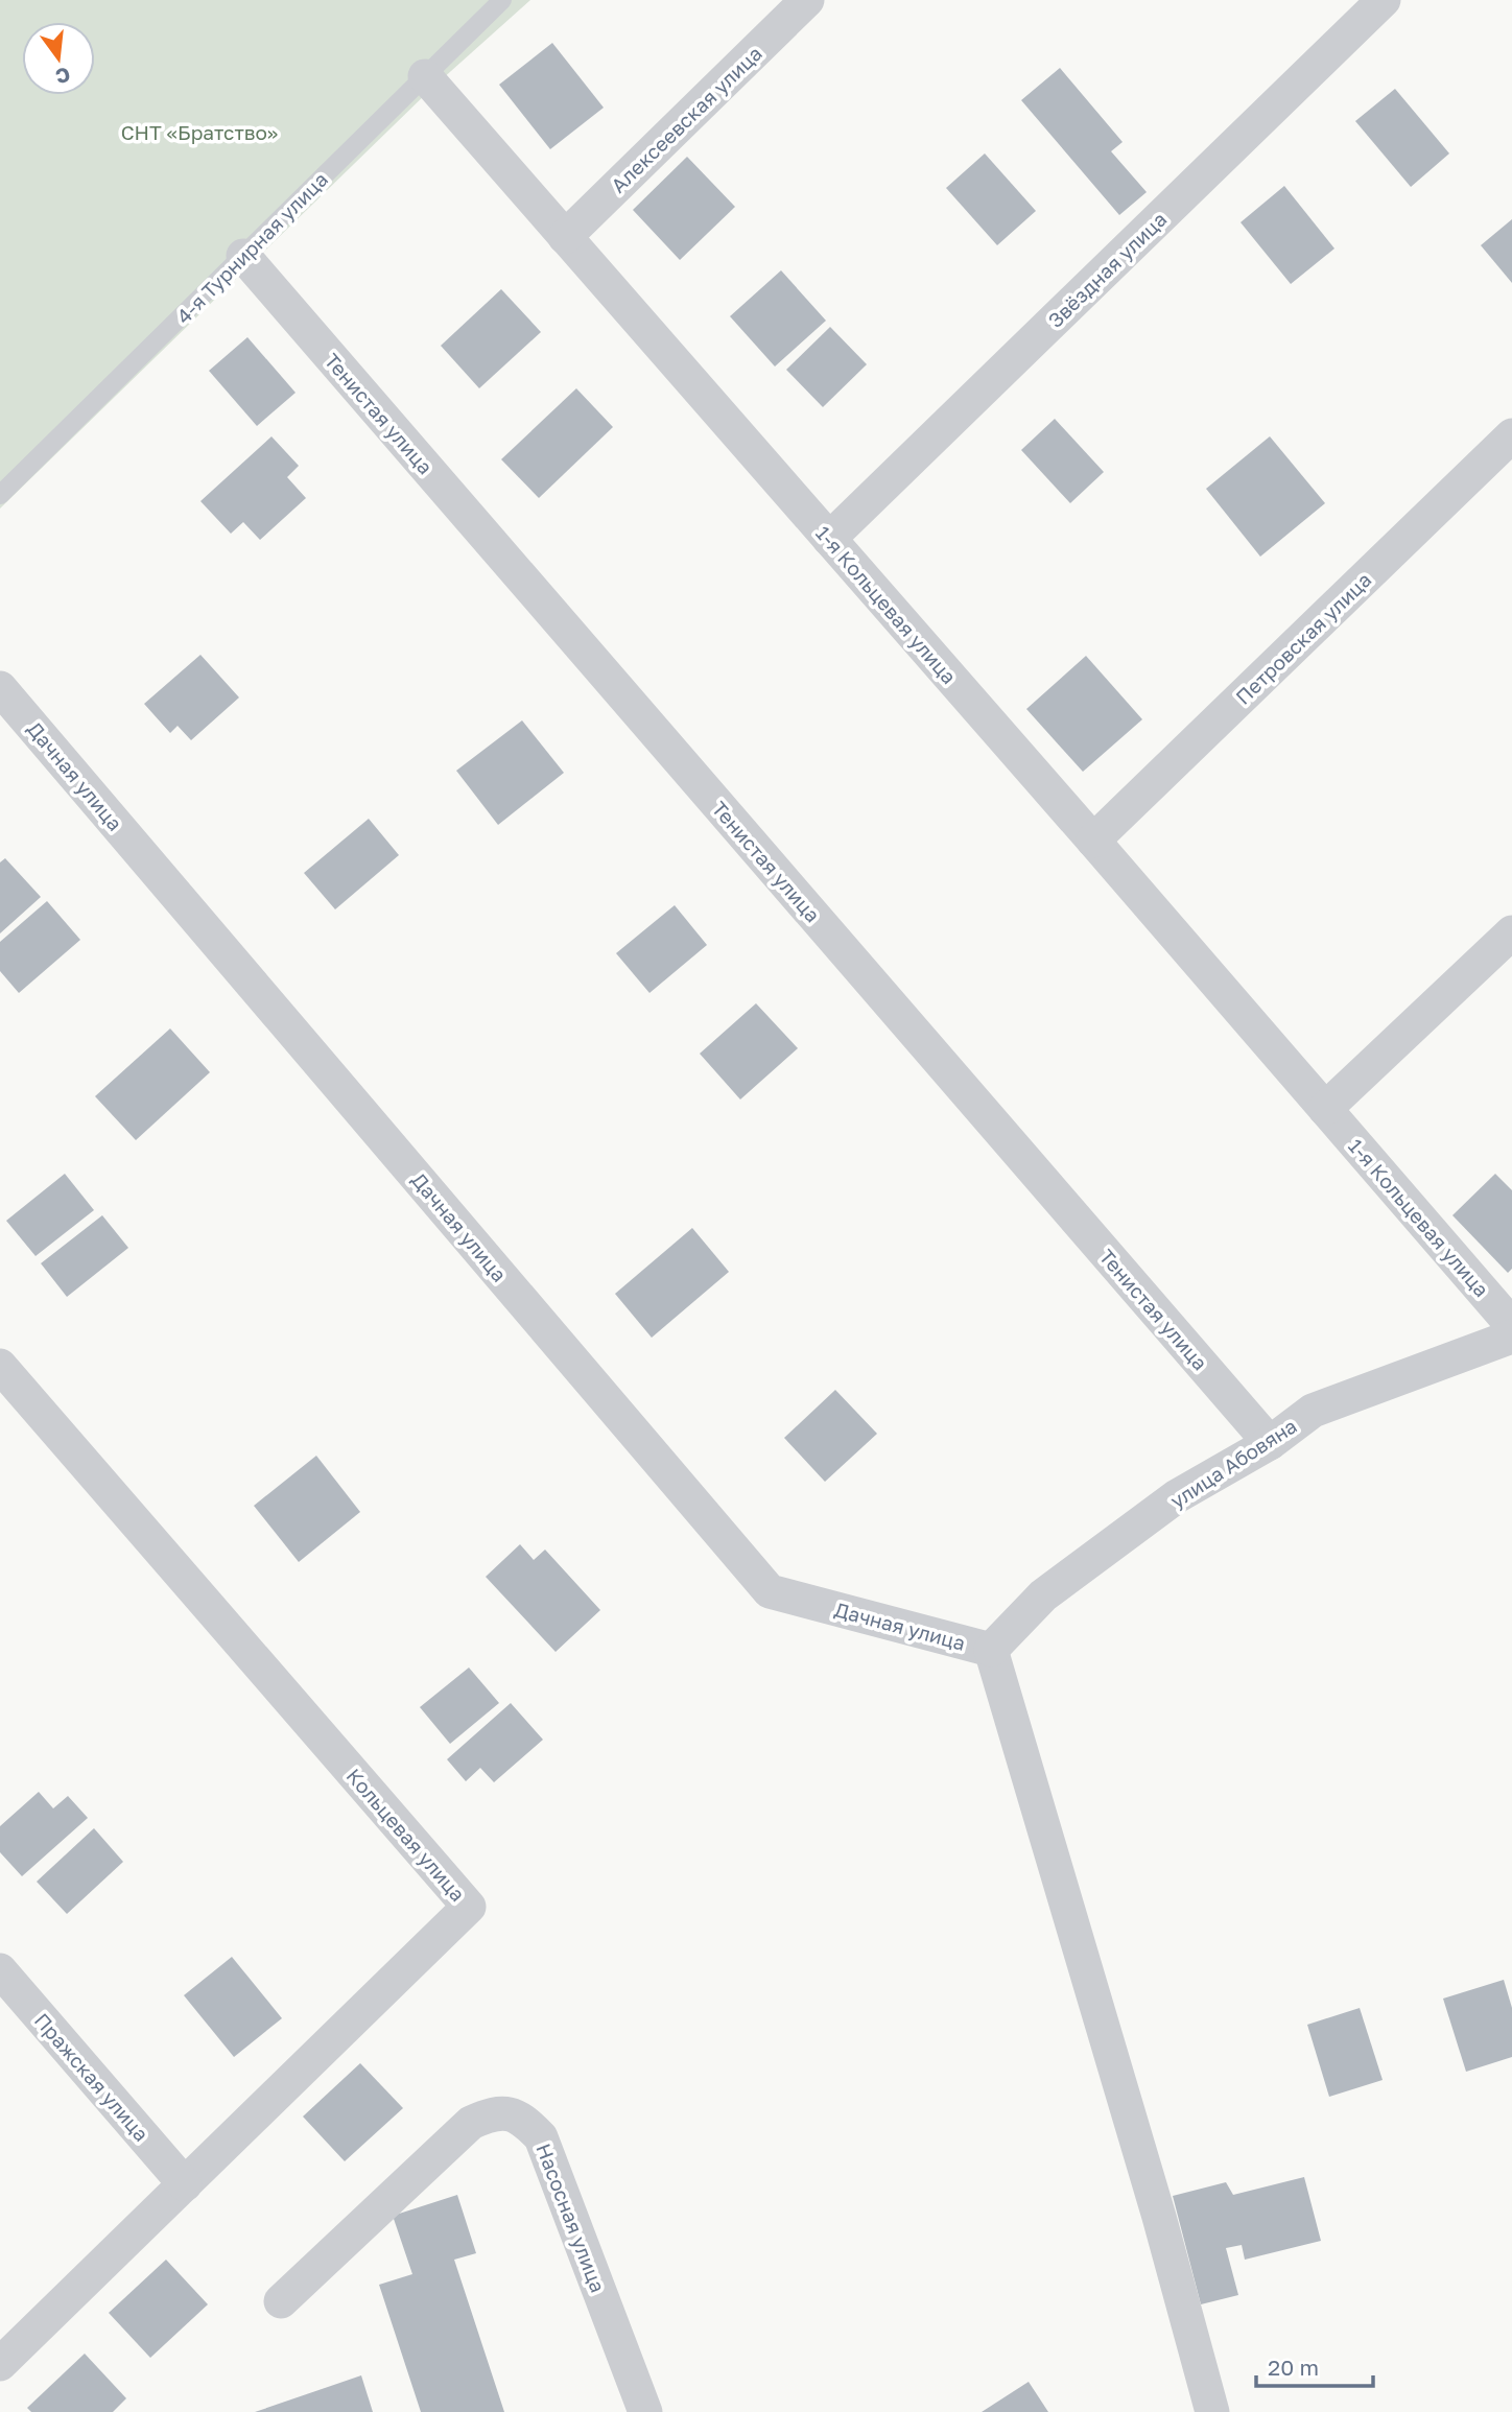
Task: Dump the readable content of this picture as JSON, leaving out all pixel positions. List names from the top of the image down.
{
  "streets": {
    "street": [
      "Алексеевская улица",
      "Звёздная улица",
      "Тенистая улица",
      "1-я Кольцевая улица",
      "Петровская улица",
      "Дачная улица",
      "улица Абовяна",
      "Кольцевая улица",
      "Пражская улица",
      "Насосная улица"
    ],
    "lane": ["4-я Турнирная улица"]
  },
  "crossings": [
    ["Алексеевская улица", "1-я Кольцевая улица"],
    ["4-я Турнирная улица", "Тенистая улица"],
    ["4-я Турнирная улица", "1-я Кольцевая улица"],
    ["Звёздная улица", "1-я Кольцевая улица"],
    ["Тенистая улица", "улица Абовяна"],
    ["1-я Кольцевая улица", "Петровская улица"],
    ["Дачная улица", "улица Абовяна"],
    ["Кольцевая улица", "Пражская улица"]
  ],
  "parks": ["СНТ «Братство»"],
  "scale_bar": "20 m",
  "north": "bottom"
}
